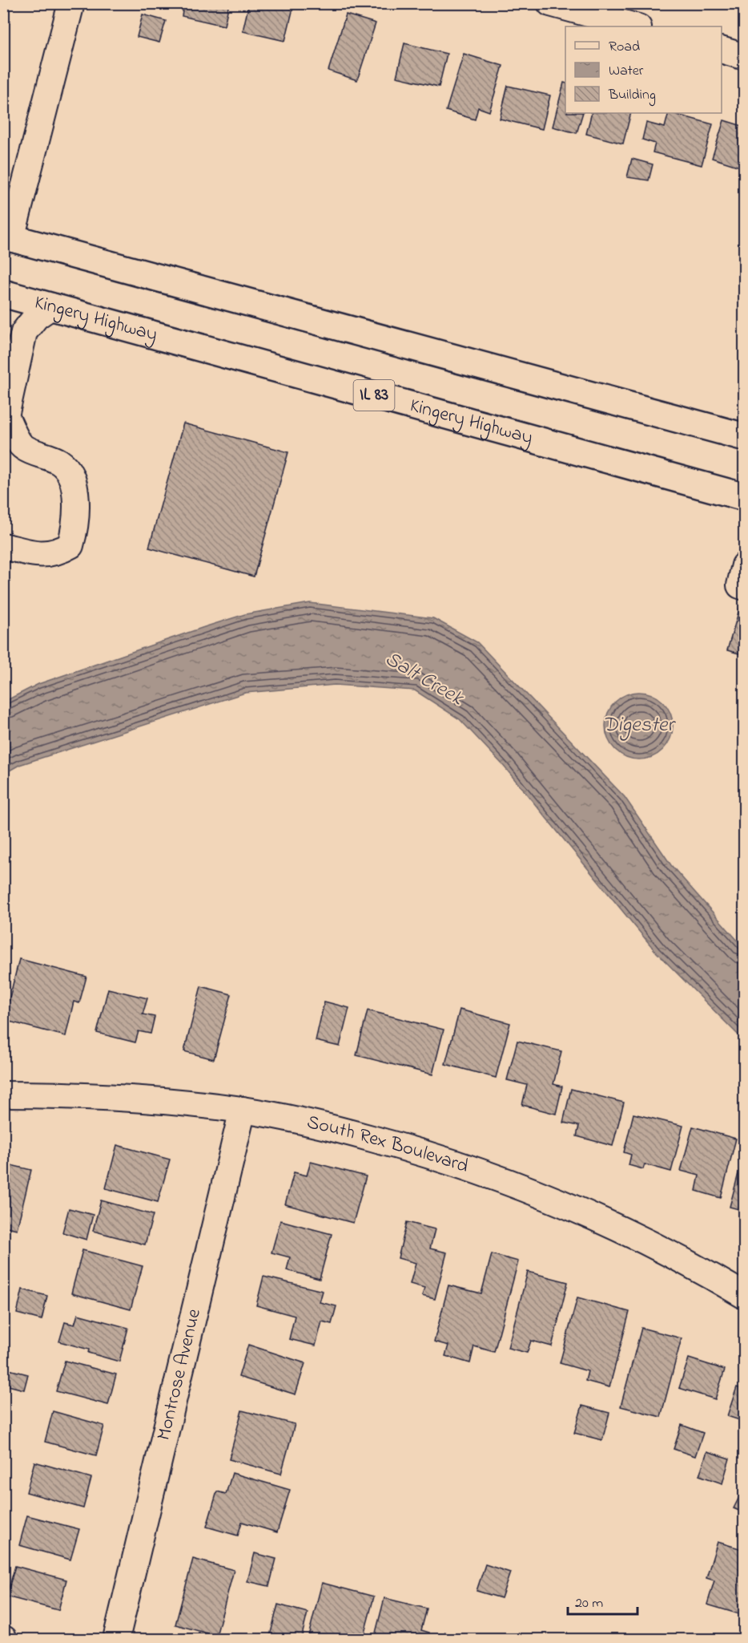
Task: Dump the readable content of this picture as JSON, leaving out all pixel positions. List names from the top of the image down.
{
  "streets": {
    "highway": ["Kingery Highway", "IL 83"],
    "street": ["South Rex Boulevard", "Montrose Avenue"]
  },
  "crossings": [
    ["South Rex Boulevard", "Montrose Avenue"]
  ],
  "water": ["Salt Creek", "Digester"],
  "legend": ["Road", "Water", "Building"],
  "scale_bar": "20 m"
}
